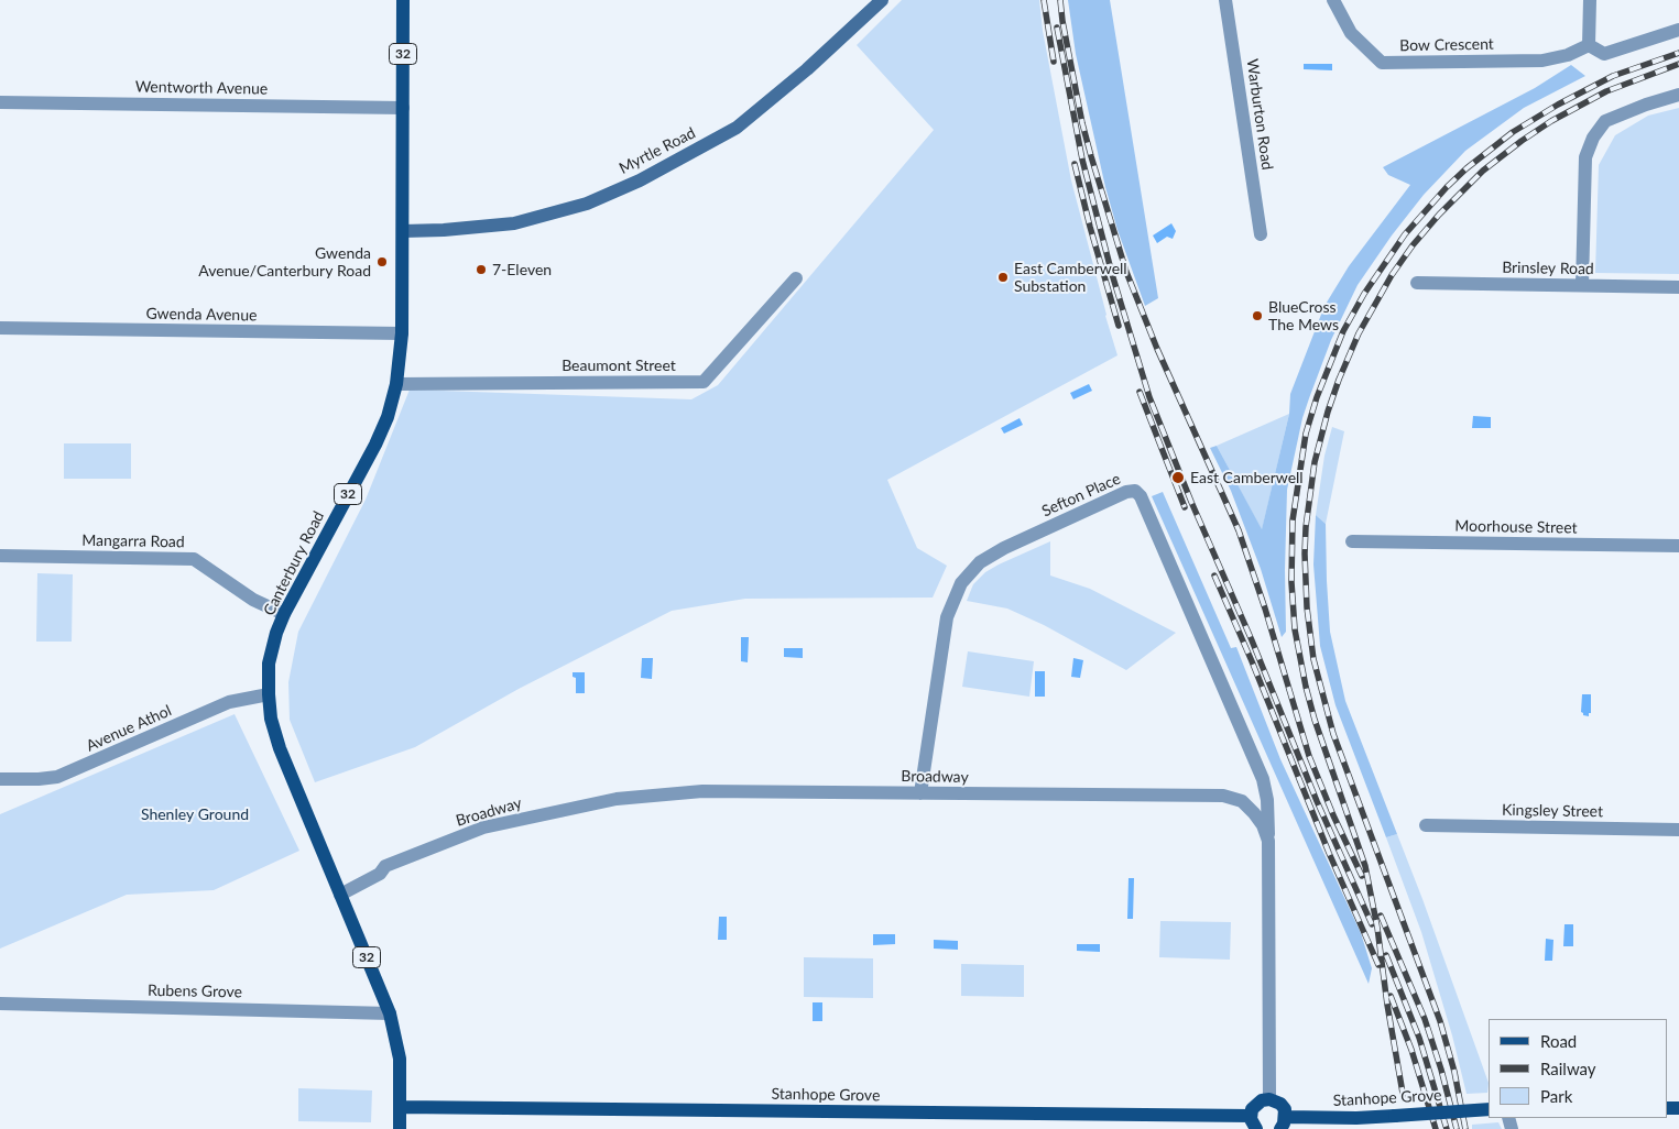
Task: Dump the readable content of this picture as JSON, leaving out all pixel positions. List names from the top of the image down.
{
  "streets": {
    "main road": ["32", "Canterbury Road", "Stanhope Grove"],
    "street": [
      "Bow Crescent",
      "Wentworth Avenue",
      "Warburton Road",
      "Myrtle Road",
      "Brinsley Road",
      "Gwenda Avenue",
      "Beaumont Street",
      "Sefton Place",
      "Moorhouse Street",
      "Mangarra Road",
      "Avenue Athol",
      "Broadway",
      "Kingsley Street",
      "Rubens Grove"
    ]
  },
  "crossings": [
    ["Wentworth Avenue", "Canterbury Road"],
    ["Myrtle Road", "Canterbury Road"],
    ["Gwenda Avenue", "Canterbury Road"],
    ["Beaumont Street", "Canterbury Road"],
    ["Sefton Place", "Broadway"],
    ["Mangarra Road", "Canterbury Road"],
    ["Canterbury Road", "Avenue Athol"],
    ["Canterbury Road", "Broadway"],
    ["Canterbury Road", "Rubens Grove"],
    ["Canterbury Road", "Stanhope Grove"]
  ],
  "parks": ["Shenley Ground"],
  "places": [
    "Gwenda Avenue/Canterbury Road",
    "7-Eleven",
    "East Camberwell Substation",
    "BlueCross The Mews",
    "East Camberwell"
  ],
  "legend": ["Road", "Railway", "Park"]
}
